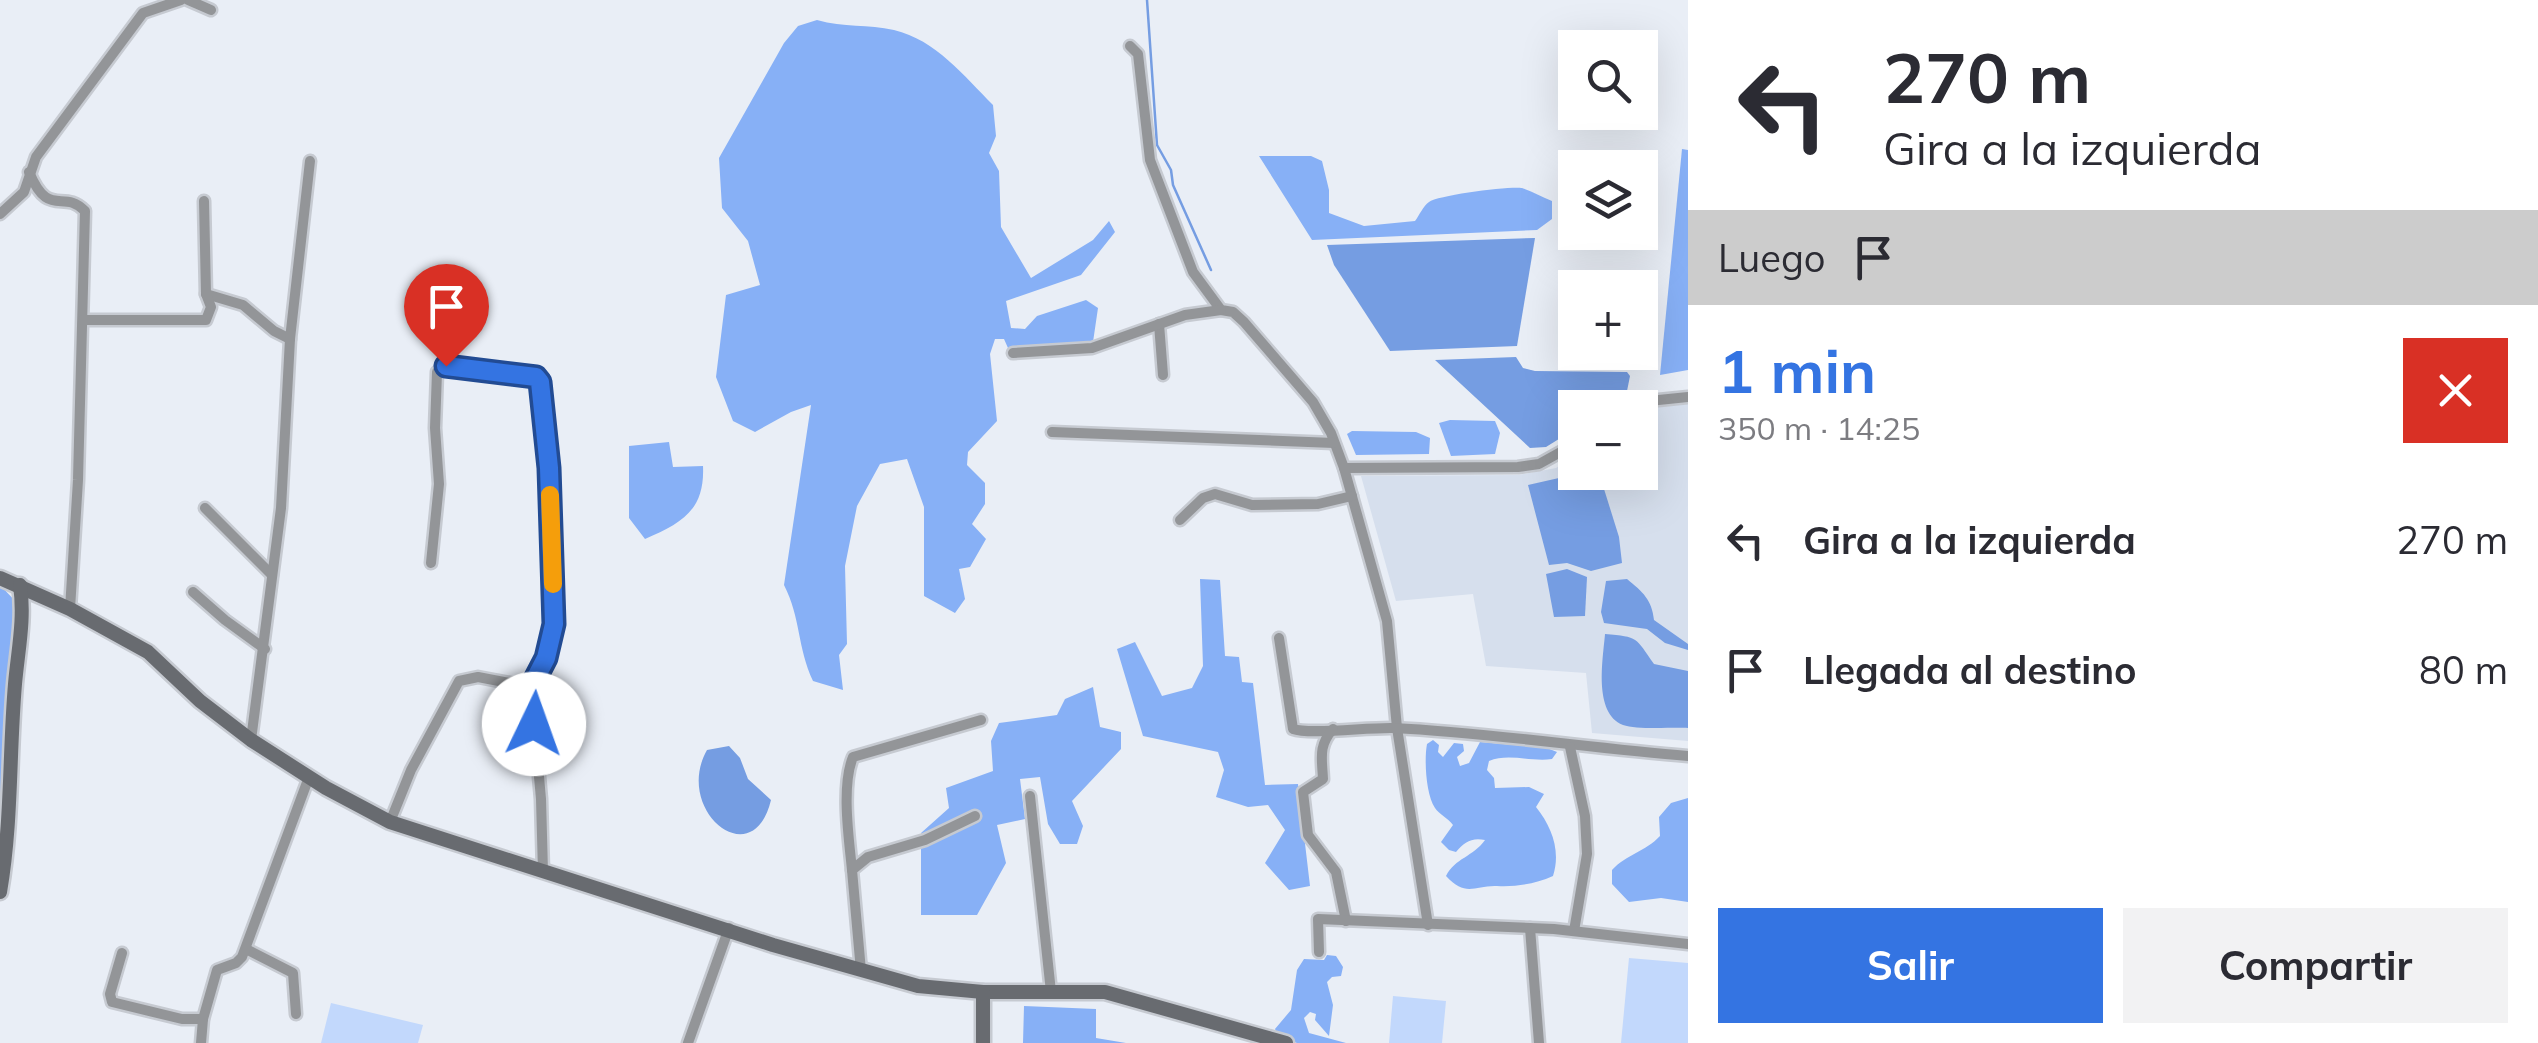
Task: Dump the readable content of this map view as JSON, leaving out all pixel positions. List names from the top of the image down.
{
  "page": {
    "turn": ["270 m", "Gira a la izquierda"],
    "map_buttons": ["+", "−"],
    "then": "Luego",
    "heading": ["1 min", "350 m · 14:25"],
    "list": [
      {
        "name": "Gira a la izquierda",
        "value": "270 m"
      },
      {
        "name": "Llegada al destino",
        "value": "80 m"
      }
    ],
    "buttons": ["Salir", "Compartir"]
  }
}
